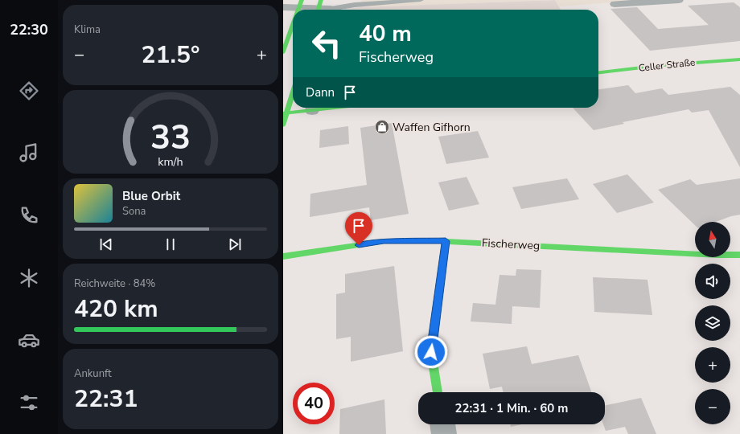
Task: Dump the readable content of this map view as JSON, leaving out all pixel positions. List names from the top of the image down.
{
  "streets": {
    "main road": ["Celler Straße", "Fischerweg"]
  },
  "places": {
    "shop": ["Waffen Gifhorn"]
  },
  "north": "top",
  "page": {
    "tabs": "22:30",
    "tile": [
      "Klima",
      ["Reichweite · 84%", "420 km"],
      ["Ankunft", "22:31"]
    ],
    "turn": ["40 m", "Fischerweg"],
    "heat": ["−", "21.5°", "+"],
    "then": "Dann",
    "song": ["Blue Orbit", "Sona"],
    "map_buttons": ["+", "−"],
    "limit": "40",
    "trip": "22:31 · 1 Min. · 60 m",
    "gauge": ["33", "km/h"]
  }
}
